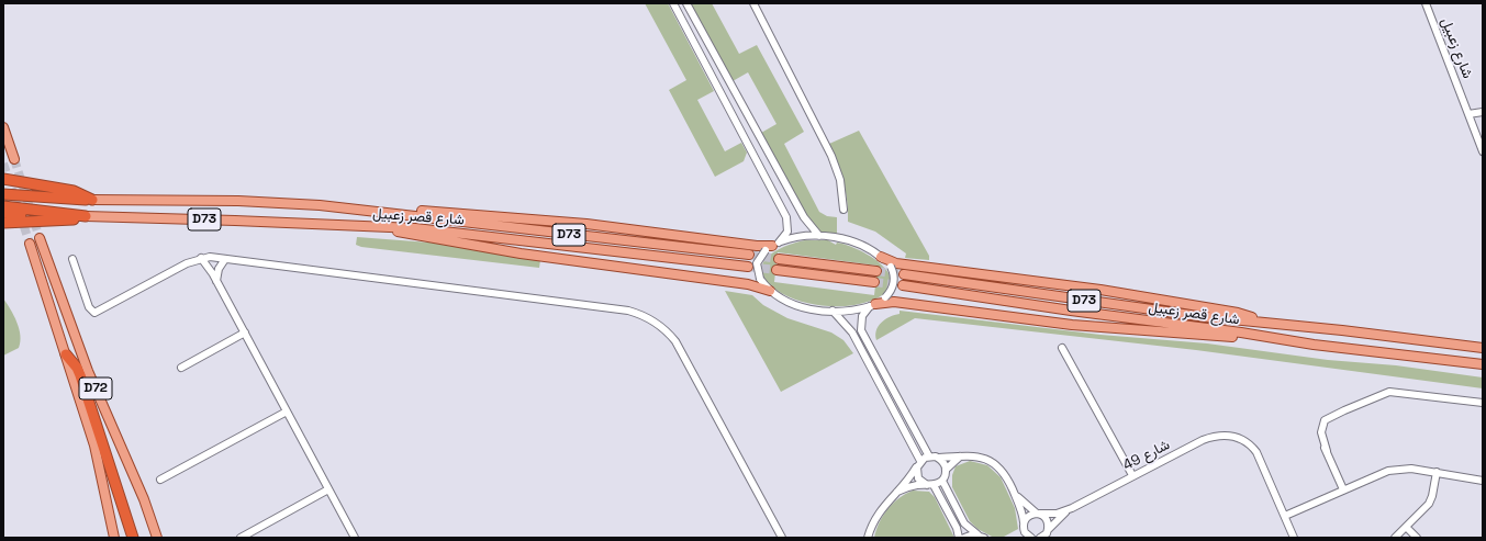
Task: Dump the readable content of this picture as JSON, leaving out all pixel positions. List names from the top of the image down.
{
  "streets": {
    "main road": ["شارع قصر زعبيل", "D73", "D72"],
    "street": ["شارع زعبيل", "شارع 49"]
  }
}
